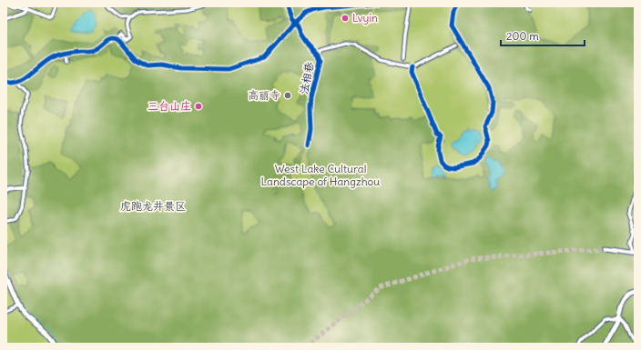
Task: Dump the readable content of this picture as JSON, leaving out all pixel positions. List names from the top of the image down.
{
  "streets": {
    "street": ["法相巷"]
  },
  "parks": ["West Lake Cultural Landscape of Hangzhou", "虎跑龙井景区"],
  "places": ["Lvyin", "高丽寺", "三台山庄"],
  "scale_bar": "200 m"
}
